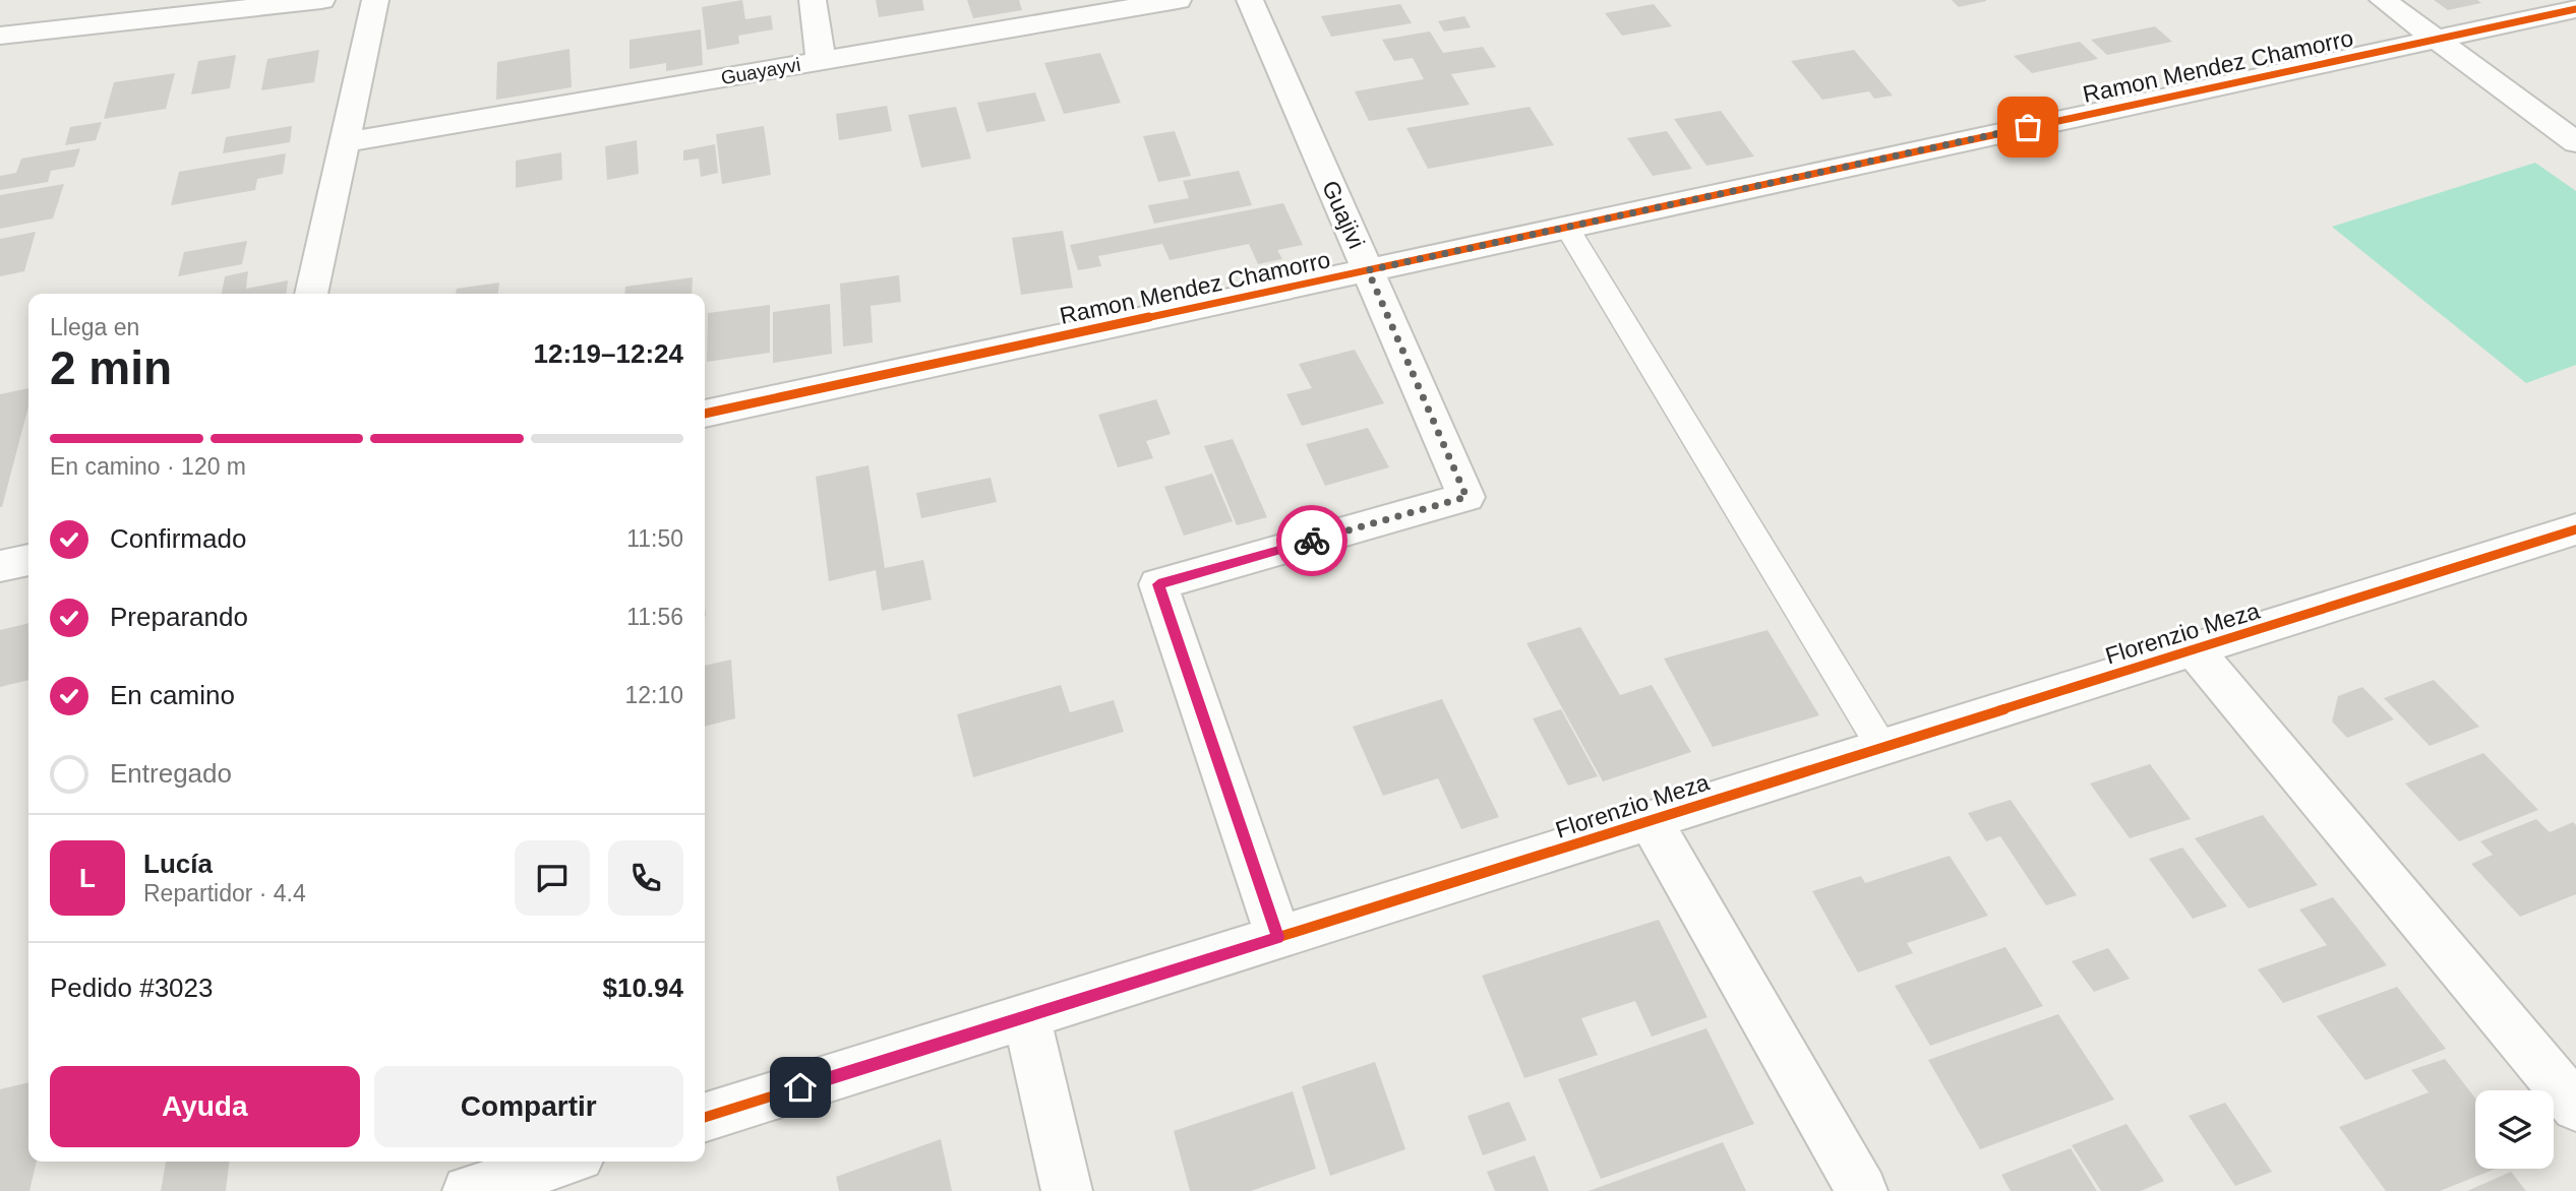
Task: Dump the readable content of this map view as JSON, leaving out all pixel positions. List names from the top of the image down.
{
  "streets": {
    "street": [
      "Ramon Mendez Chamorro",
      "Guayayvi",
      "Guajivi",
      "Florenzio Meza"
    ]
  },
  "crossings": [
    ["Ramon Mendez Chamorro", "Guajivi"],
    ["Guajivi", "Florenzio Meza"]
  ],
  "page": {
    "heading": ["2 min", "Llega en", "12:19–12:24"],
    "panel": [
      "Lucía",
      "Repartidor · 4.4",
      "Pedido #3023",
      "$10.94"
    ],
    "bar": "En camino · 120 m",
    "list": [
      ["Confirmado", "11:50"],
      ["Preparando", "11:56"],
      ["En camino", "12:10"],
      "Entregado"
    ],
    "round": "L",
    "buttons": ["Ayuda", "Compartir"]
  }
}
